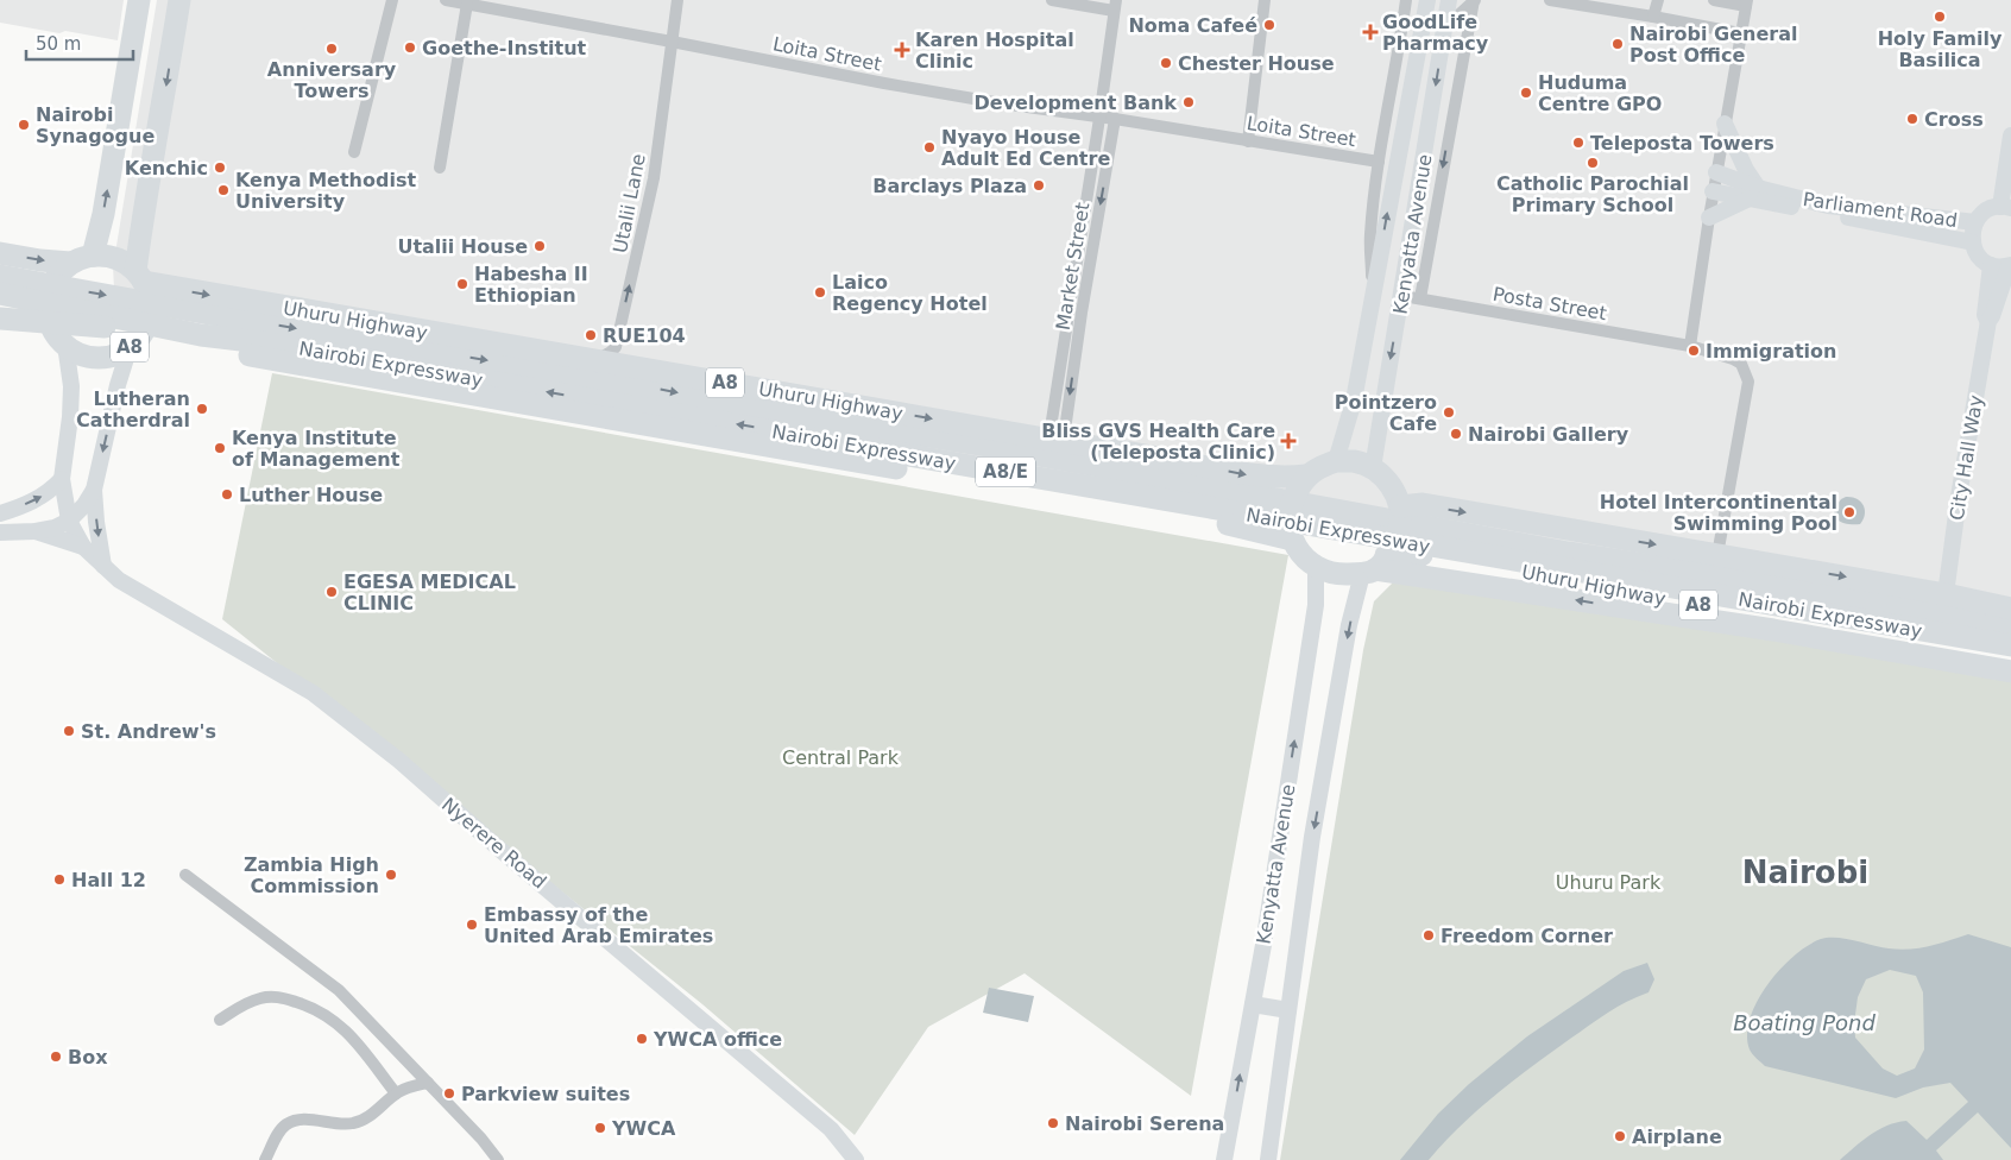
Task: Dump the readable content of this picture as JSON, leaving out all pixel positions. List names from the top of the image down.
{
  "streets": {
    "highway": [
      "Uhuru Highway",
      "A8",
      "Nairobi Expressway",
      "A8/E"
    ],
    "street": [
      "Loita Street",
      "Utalii Lane",
      "Parliament Road",
      "Kenyatta Avenue",
      "Market Street",
      "Posta Street",
      "City Hall Way",
      "Nyerere Road"
    ]
  },
  "crossings": [
    ["Loita Street", "Utalii Lane"],
    ["Loita Street", "Kenyatta Avenue"],
    ["Loita Street", "Market Street"],
    ["Utalii Lane", "Uhuru Highway"],
    ["Kenyatta Avenue", "Posta Street"],
    ["Kenyatta Avenue", "Uhuru Highway"],
    ["Kenyatta Avenue", "A8"],
    ["Market Street", "Uhuru Highway"],
    ["Uhuru Highway", "A8"],
    ["Uhuru Highway", "Nyerere Road"],
    ["A8", "Nyerere Road"]
  ],
  "one_way": ["Utalii Lane"],
  "districts": ["Nairobi"],
  "water": ["Boating Pond"],
  "parks": ["Central Park", "Uhuru Park"],
  "places": {
    "other": [
      "Holy Family Basilica",
      "Noma Cafeé",
      "Nairobi General Post Office",
      "Goethe-Institut",
      "Anniversary Towers",
      "Chester House",
      "Huduma Centre GPO",
      "Development Bank",
      "Cross",
      "Nairobi Synagogue",
      "Teleposta Towers",
      "Nyayo House Adult Ed Centre",
      "Catholic Parochial Primary School",
      "Kenchic",
      "Barclays Plaza",
      "Kenya Methodist University",
      "Utalii House",
      "Habesha II Ethiopian",
      "Laico Regency Hotel",
      "RUE104",
      "Immigration",
      "Lutheran Catherdral",
      "Pointzero Cafe",
      "Nairobi Gallery",
      "Kenya Institute of Management",
      "Luther House",
      "Hotel Intercontinental Swimming Pool",
      "EGESA MEDICAL CLINIC",
      "St. Andrew's",
      "Zambia High Commission",
      "Hall 12",
      "Embassy of the United Arab Emirates",
      "Freedom Corner",
      "YWCA office",
      "Box",
      "Parkview suites",
      "Nairobi Serena",
      "YWCA",
      "Airplane"
    ],
    "health": ["GoodLife Pharmacy", "Karen Hospital Clinic", "Bliss GVS Health Care (Teleposta Clinic)"]
  },
  "scale_bar": "50 m"
}
